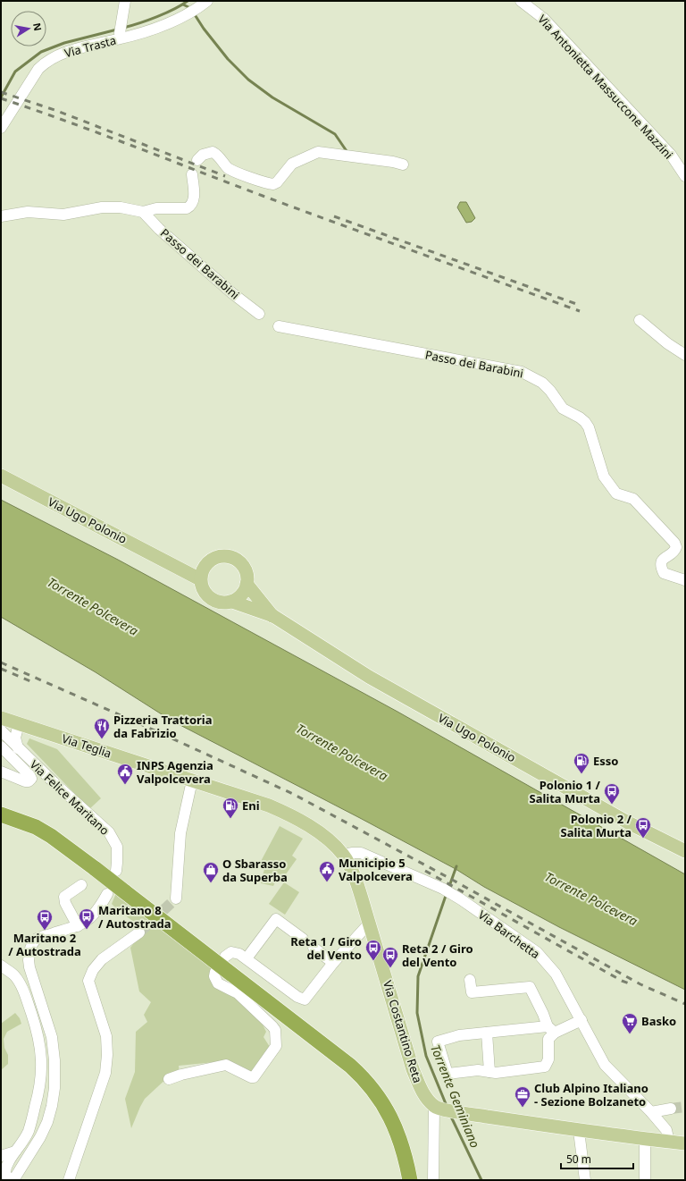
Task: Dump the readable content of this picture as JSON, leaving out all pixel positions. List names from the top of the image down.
{
  "streets": {
    "main road": ["Via Ugo Polonio", "Via Teglia", "Via Costantino Reta"],
    "street": [
      "Via Trasta",
      "Via Antonietta Massuccone Mazzini",
      "Passo dei Barabini",
      "Via Felice Maritano",
      "Via Barchetta"
    ]
  },
  "crossings": [
    ["Via Teglia", "Via Costantino Reta"],
    ["Via Barchetta", "Via Costantino Reta"]
  ],
  "water": ["Torrente Polcevera", "Torrente Geminiano"],
  "places": {
    "restaurant": ["Pizzeria Trattoria da Fabrizio"],
    "fuel station": ["Esso", "Eni"],
    "public building": ["INPS Agenzia Valpolcevera", "Municipio 5 Valpolcevera"],
    "bus stop": [
      "Polonio 1 / Salita Murta",
      "Polonio 2 / Salita Murta",
      "Maritano 8 / Autostrada",
      "Maritano 2 / Autostrada",
      "Reta 1 / Giro del Vento",
      "Reta 2 / Giro del Vento"
    ],
    "shop": ["O Sbarasso da Superba"],
    "supermarket": ["Basko"],
    "office": ["Club Alpino Italiano - Sezione Bolzaneto"]
  },
  "scale_bar": "50 m",
  "north": "right"
}
